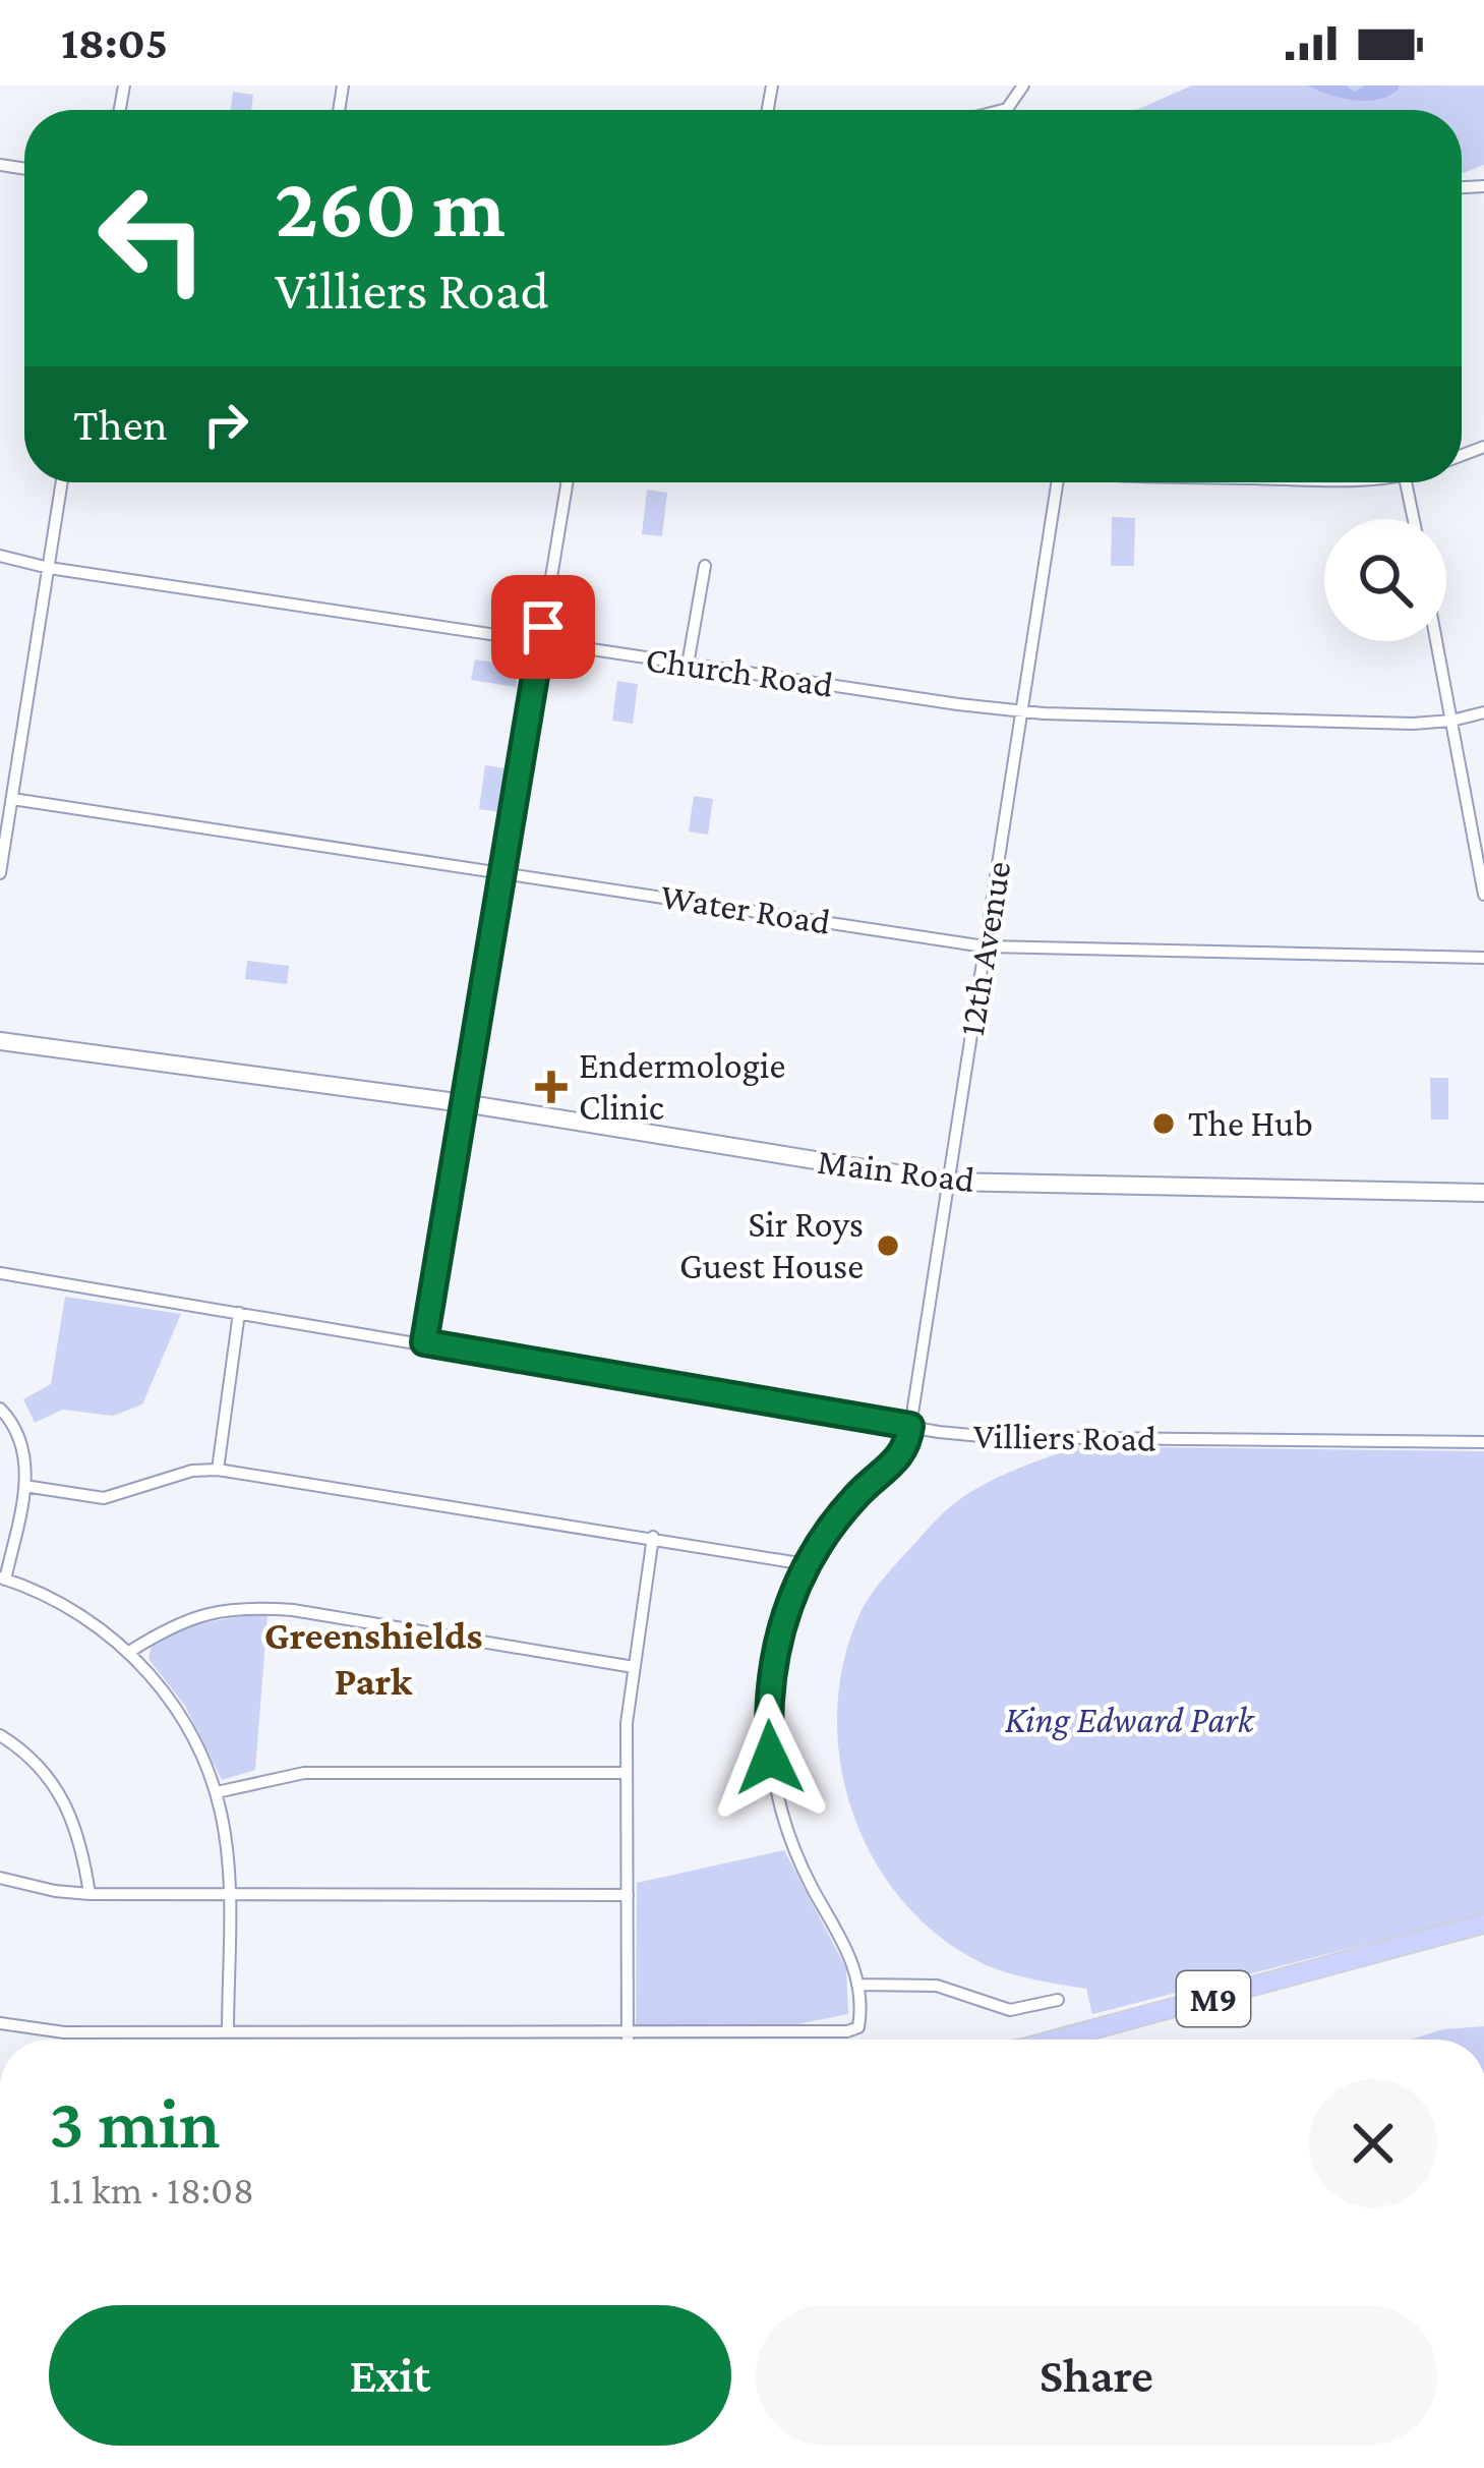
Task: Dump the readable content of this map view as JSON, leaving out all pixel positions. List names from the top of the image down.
{
  "streets": {
    "main road": ["Main Road", "M9"],
    "street": [
      "Church Road",
      "Water Road",
      "12th Avenue",
      "Villiers Road"
    ]
  },
  "crossings": [
    ["Church Road", "12th Avenue"],
    ["Water Road", "12th Avenue"],
    ["12th Avenue", "Main Road"],
    ["12th Avenue", "Villiers Road"]
  ],
  "districts": ["Greenshields Park"],
  "parks": ["King Edward Park"],
  "places": {
    "health": ["Endermologie Clinic"],
    "other": ["The Hub", "Sir Roys Guest House"]
  },
  "page": {
    "status": "18:05",
    "turn": ["260 m", "Villiers Road"],
    "then": "Then",
    "heading": ["3 min", "1.1 km · 18:08"],
    "buttons": ["Exit", "Share"]
  }
}
